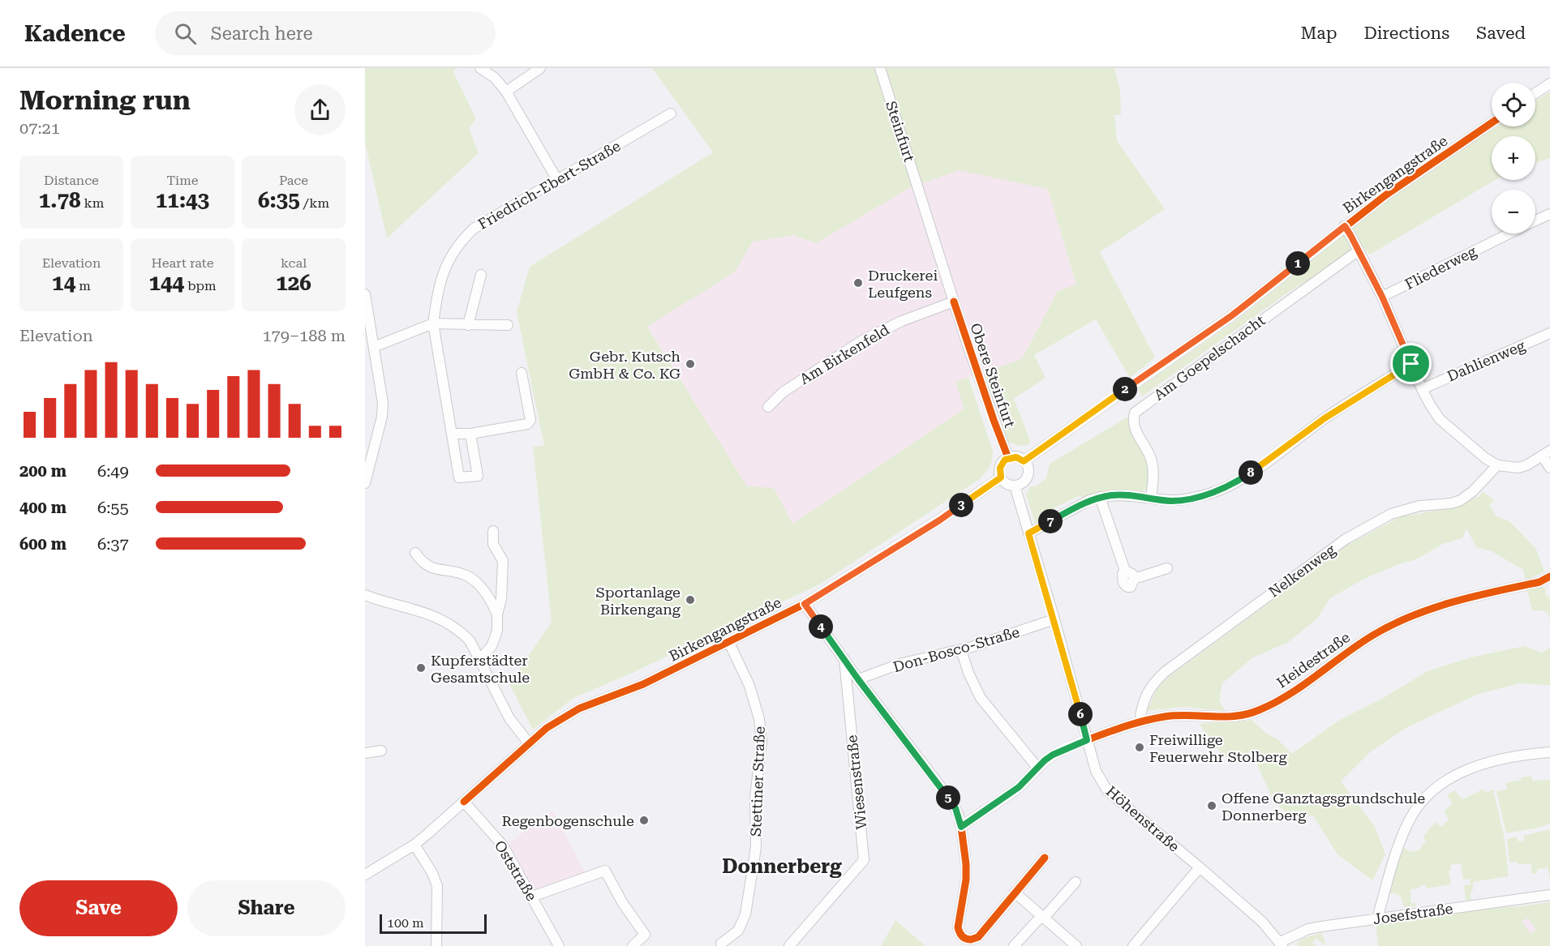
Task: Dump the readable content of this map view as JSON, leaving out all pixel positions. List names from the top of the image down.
{
  "streets": {
    "street": [
      "Steinfurt",
      "Birkengangstraße",
      "Friedrich-Ebert-Straße",
      "Fliederweg",
      "Am Birkenfeld",
      "Am Goepelschacht",
      "Dahlienweg",
      "Obere Steinfurt",
      "Nelkenweg",
      "Don-Bosco-Straße",
      "Heidestraße",
      "Stettiner Straße",
      "Wiesenstraße",
      "Höhenstraße",
      "Oststraße",
      "Josefstraße"
    ]
  },
  "crossings": [
    ["Steinfurt", "Obere Steinfurt"],
    ["Birkengangstraße", "Obere Steinfurt"],
    ["Birkengangstraße", "Stettiner Straße"],
    ["Birkengangstraße", "Höhenstraße"],
    ["Birkengangstraße", "Oststraße"],
    ["Am Birkenfeld", "Obere Steinfurt"],
    ["Obere Steinfurt", "Höhenstraße"],
    ["Nelkenweg", "Heidestraße"],
    ["Don-Bosco-Straße", "Höhenstraße"],
    ["Heidestraße", "Höhenstraße"],
    ["Höhenstraße", "Josefstraße"]
  ],
  "districts": ["Donnerberg"],
  "places": [
    "Druckerei Leufgens",
    "Gebr. Kutsch GmbH & Co. KG",
    "Sportanlage Birkengang",
    "Kupferstädter Gesamtschule",
    "Freiwillige Feuerwehr Stolberg",
    "Offene Ganztagsgrundschule Donnerberg",
    "Regenbogenschule"
  ],
  "scale_bar": "100 m",
  "page": {
    "header": "Kadence",
    "search": "Search here",
    "nav": ["Map", "Directions", "Saved"],
    "heading": ["Morning run", "07:21"],
    "map_buttons": ["+", "−"],
    "stats": [
      ["Distance", "1.78 km"],
      ["Time", "11:43"],
      ["Pace", "6:35 /km"],
      ["Elevation", "14 m"],
      ["Heart rate", "144 bpm"],
      ["kcal", "126"]
    ],
    "pins": [
      "1",
      "2",
      "8",
      "3",
      "7",
      "4",
      "6",
      "5"
    ],
    "chart": ["Elevation", "179–188 m"],
    "list": [
      {
        "name": "200 m",
        "note": "6:49"
      },
      {
        "name": "400 m",
        "note": "6:55"
      },
      {
        "name": "600 m",
        "note": "6:37"
      }
    ],
    "buttons": ["Save", "Share"],
    "scale": "100 m"
  }
}
